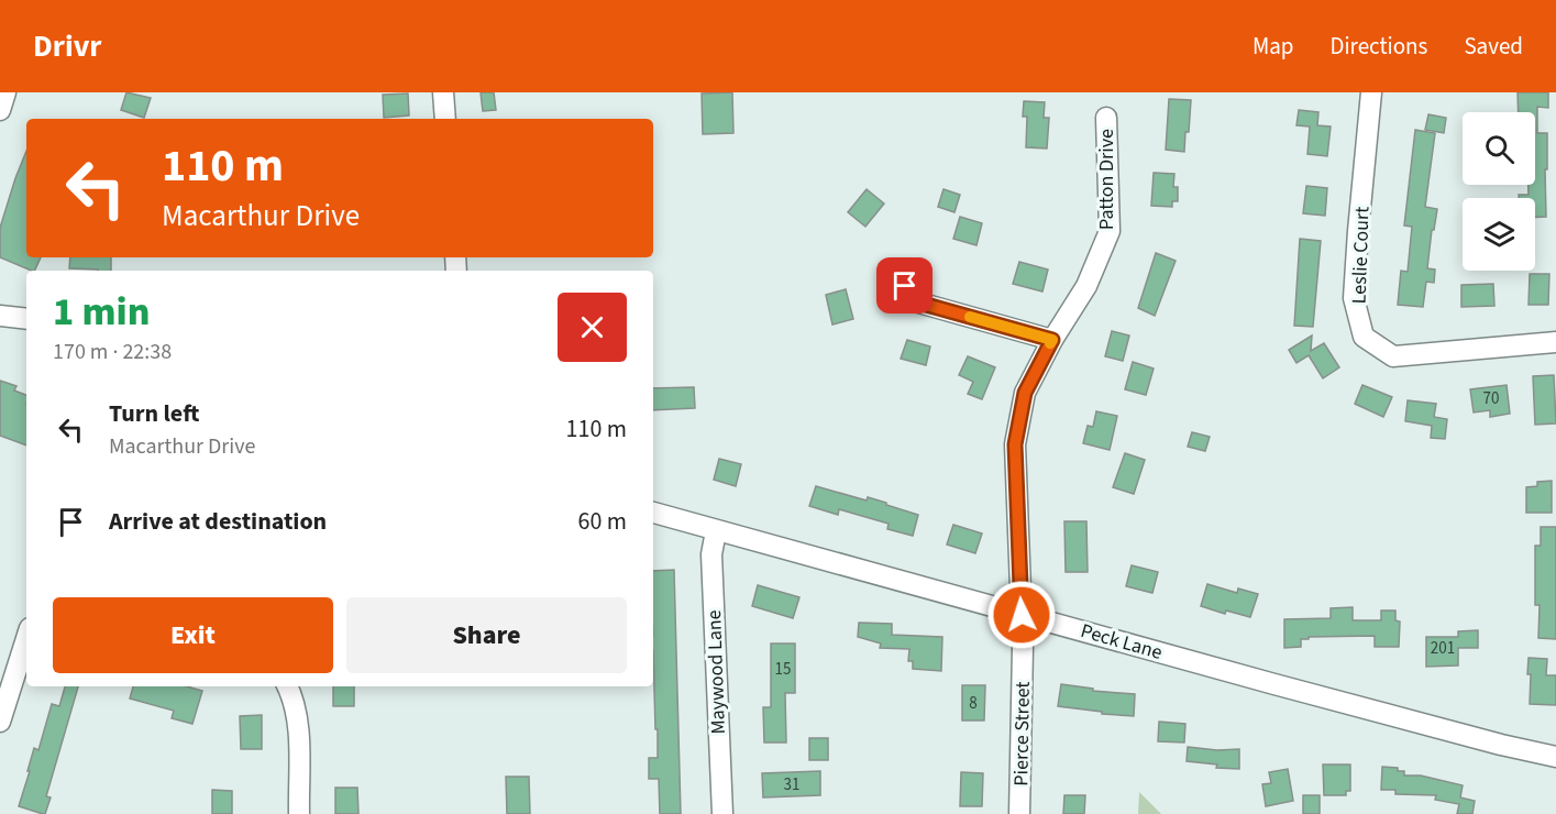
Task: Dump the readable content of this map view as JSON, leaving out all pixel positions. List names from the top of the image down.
{
  "streets": {
    "street": [
      "Patton Drive",
      "Leslie Court",
      "Peck Lane",
      "Maywood Lane",
      "Pierce Street"
    ]
  },
  "crossings": [
    ["Patton Drive", "Peck Lane"],
    ["Patton Drive", "Pierce Street"],
    ["Peck Lane", "Maywood Lane"],
    ["Peck Lane", "Pierce Street"]
  ],
  "house_numbers": [
    "70",
    "201",
    "15",
    "8",
    "31"
  ],
  "page": {
    "header": "Drivr",
    "nav": ["Map", "Directions", "Saved"],
    "turn": ["110 m", "Macarthur Drive"],
    "heading": ["1 min", "170 m · 22:38"],
    "list": [
      {
        "name": "Turn left",
        "note": "Macarthur Drive",
        "value": "110 m"
      },
      {
        "name": "Arrive at destination",
        "value": "60 m"
      }
    ],
    "buttons": ["Exit", "Share"]
  }
}
